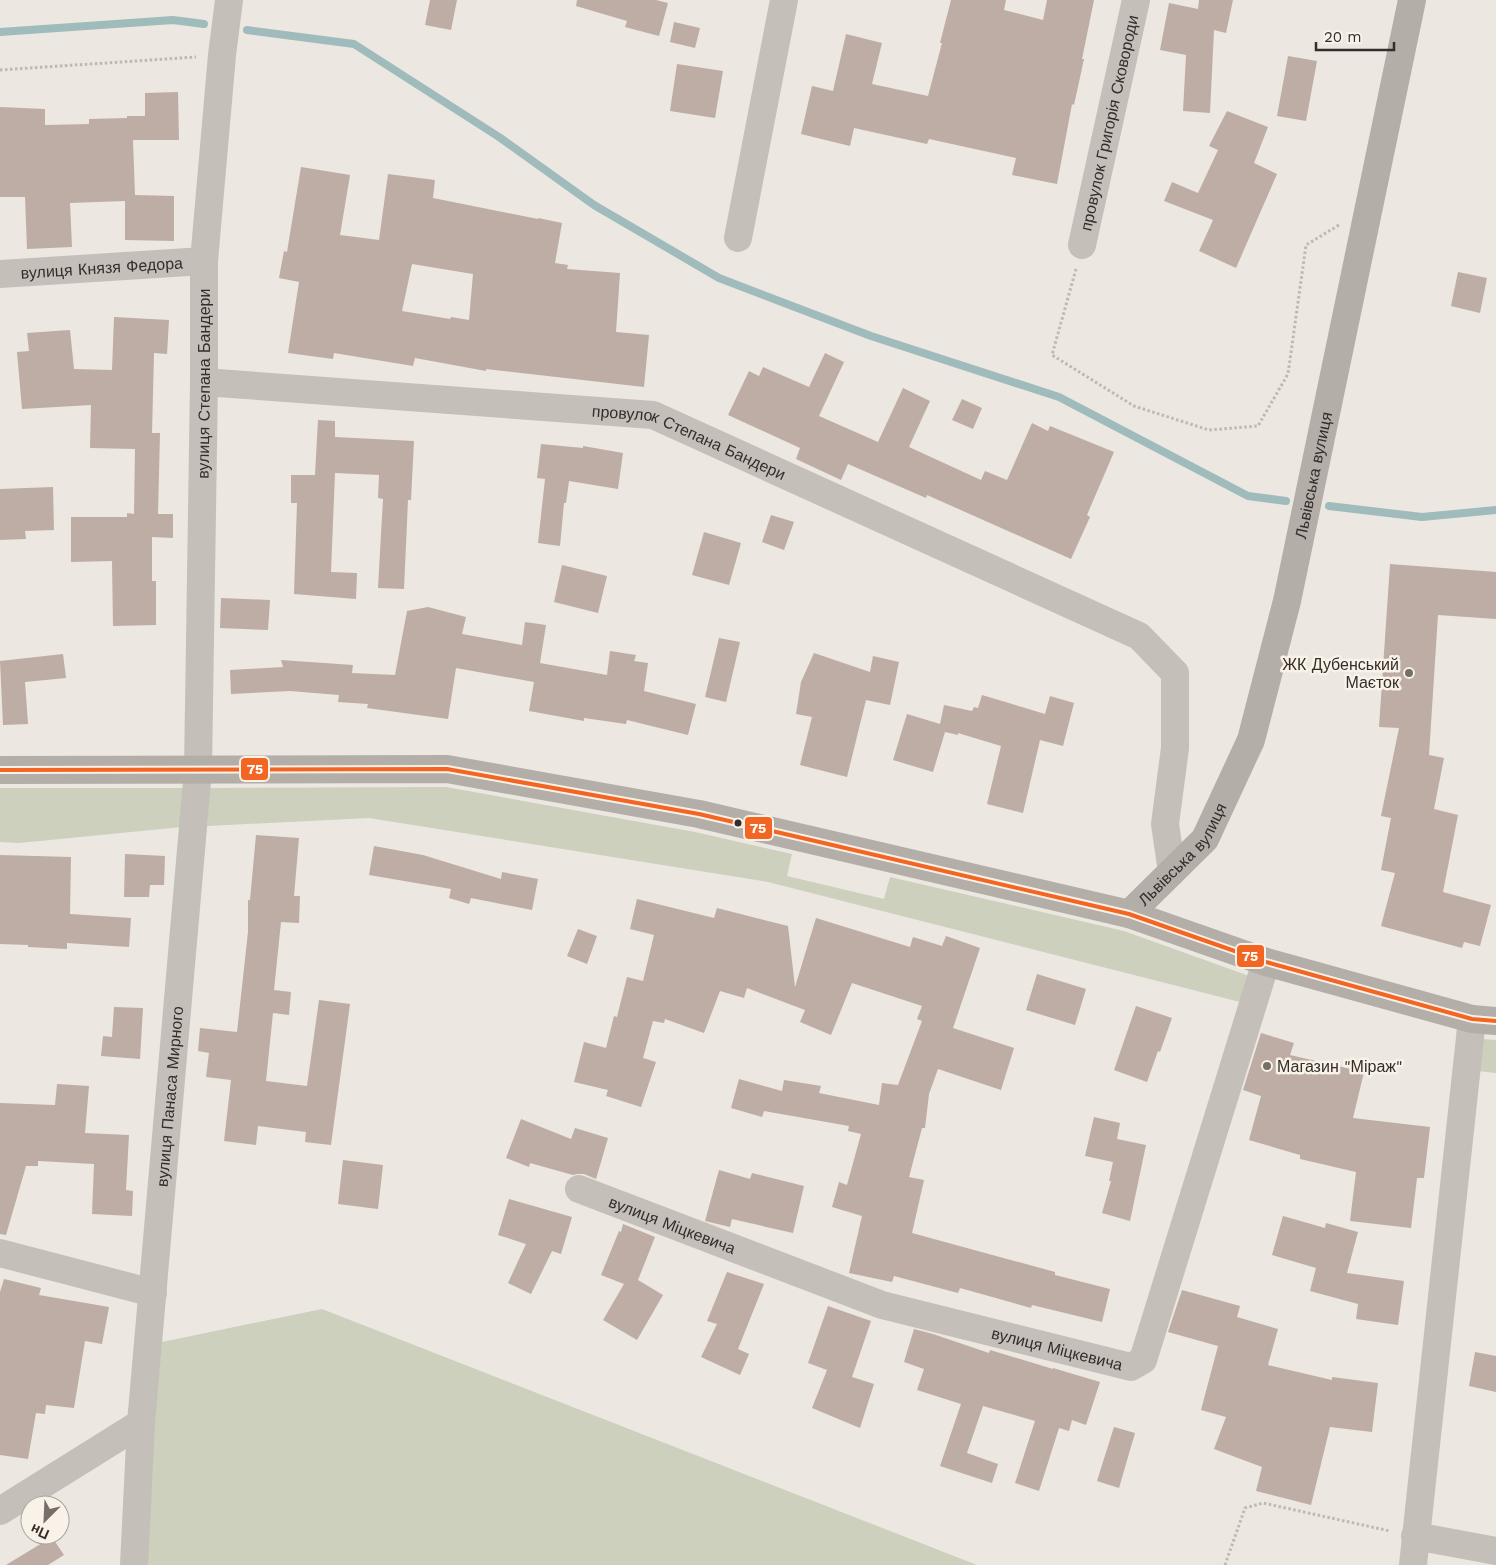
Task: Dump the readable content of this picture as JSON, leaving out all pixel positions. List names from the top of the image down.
{
  "streets": {
    "main road": ["Львівська вулиця"],
    "street": [
      "провулок Григорія Сковороди",
      "вулиця Князя Федора",
      "вулиця Степана Бандери",
      "провулок Степана Бандери",
      "вулиця Панаса Мирного",
      "вулиця Міцкевича"
    ]
  },
  "crossings": [
    ["вулиця Князя Федора", "вулиця Степана Бандери"],
    ["вулиця Степана Бандери", "провулок Степана Бандери"],
    ["вулиця Степана Бандери", "вулиця Панаса Мирного"],
    ["провулок Степана Бандери", "Львівська вулиця"]
  ],
  "places": ["ЖК Дубенський Маєток", "Магазин \"Міраж\""],
  "lines": ["transit line 75"],
  "scale_bar": "20 m",
  "north": "bottom left"
}
